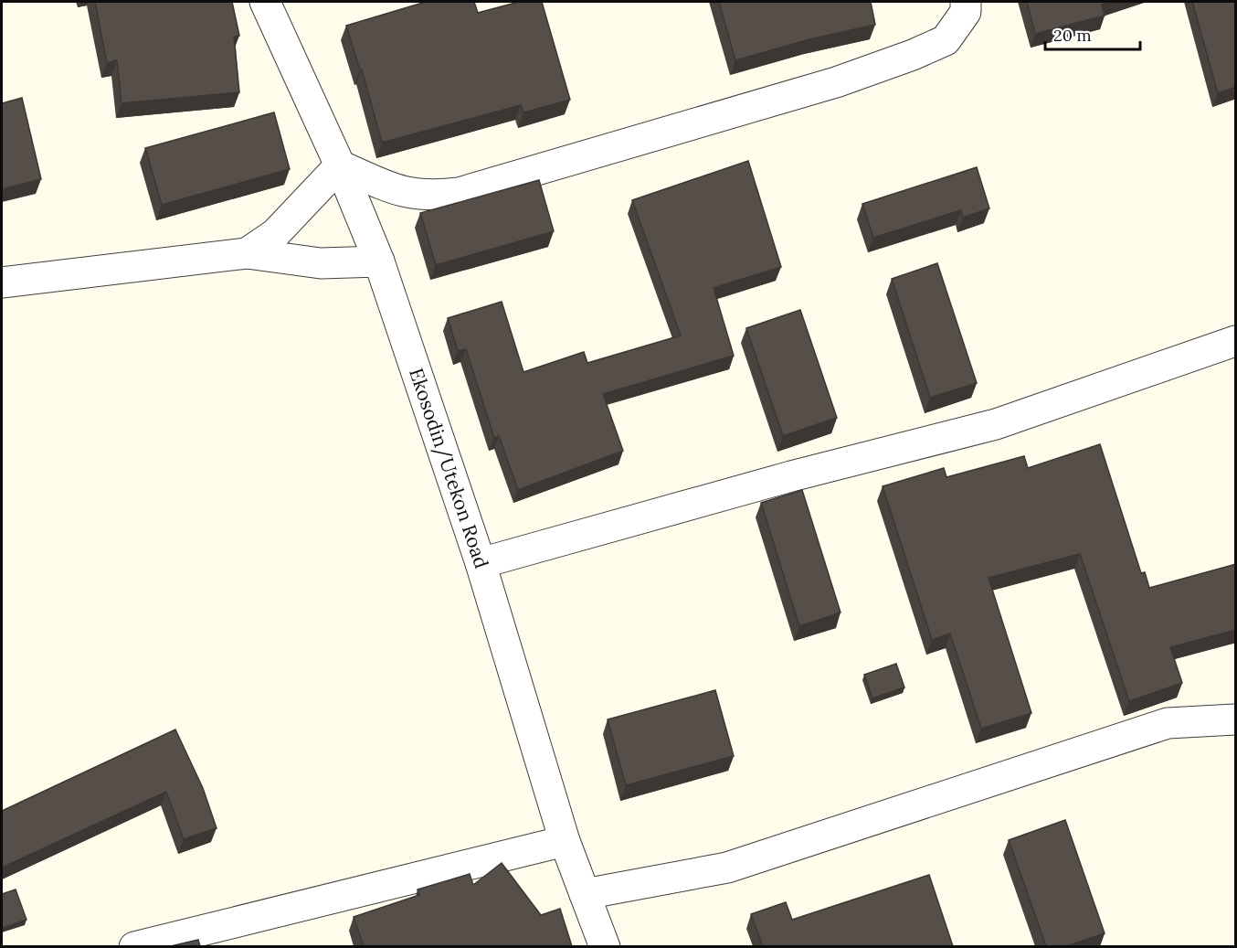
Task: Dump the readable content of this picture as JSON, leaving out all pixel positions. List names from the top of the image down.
{
  "streets": {
    "street": ["Ekosodin/Utekon Road"]
  },
  "scale_bar": "20 m"
}
